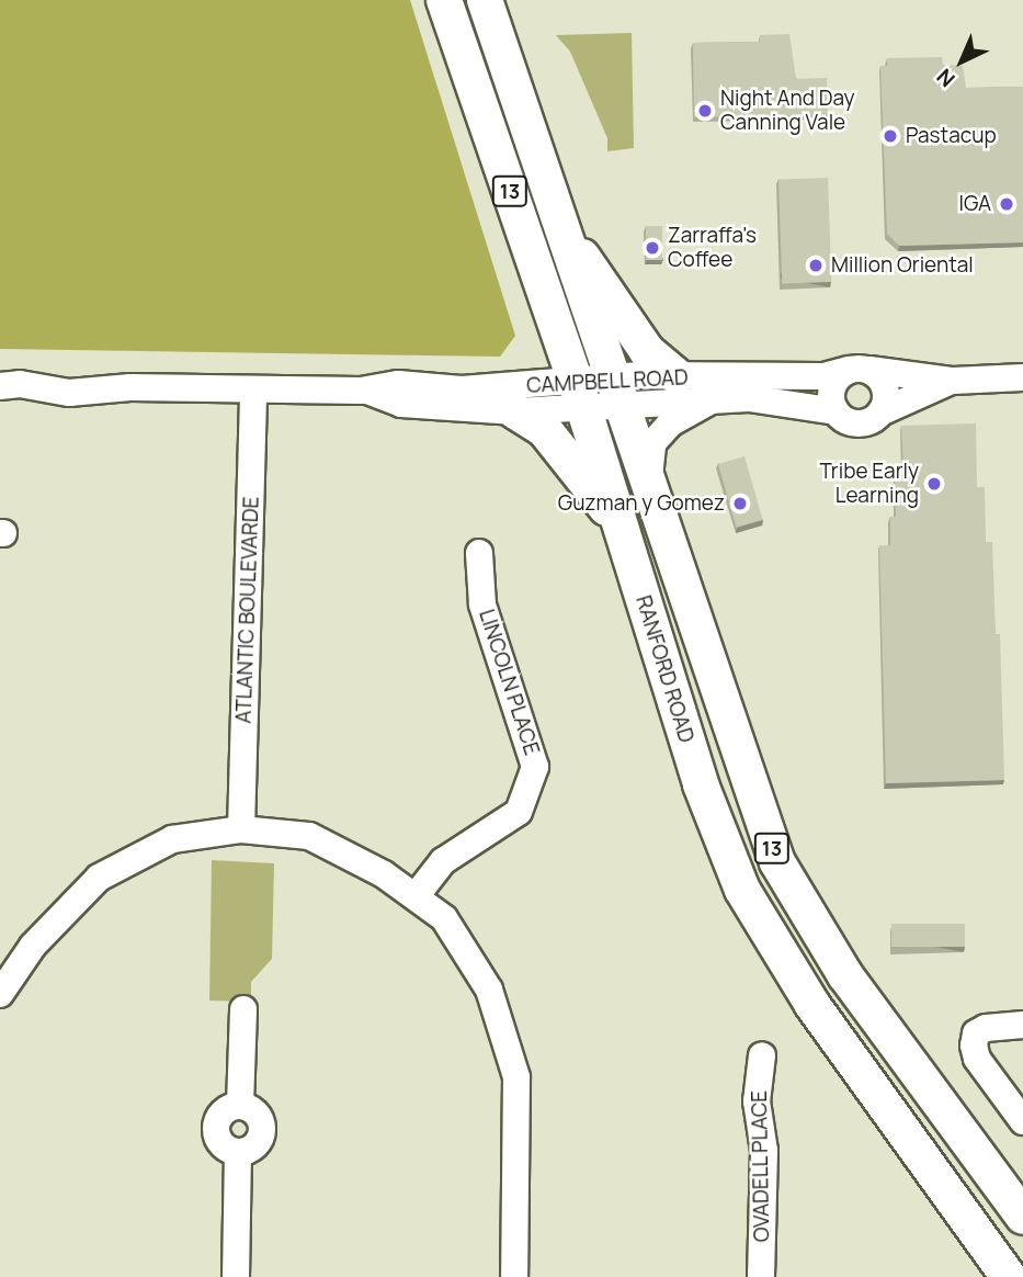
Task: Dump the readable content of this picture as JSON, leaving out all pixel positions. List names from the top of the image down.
{
  "streets": {
    "main road": ["13", "RANFORD ROAD"],
    "street": [
      "CAMPBELL ROAD",
      "ATLANTIC BOULEVARDE",
      "LINCOLN PLACE",
      "OVADELL PLACE"
    ]
  },
  "crossings": [
    ["CAMPBELL ROAD", "ATLANTIC BOULEVARDE"],
    ["CAMPBELL ROAD", "RANFORD ROAD"]
  ],
  "places": [
    "Night And Day Canning Vale",
    "Pastacup",
    "IGA",
    "Zarraffa's Coffee",
    "Million Oriental",
    "Tribe Early Learning",
    "Guzman y Gomez"
  ],
  "north": "bottom left"
}
